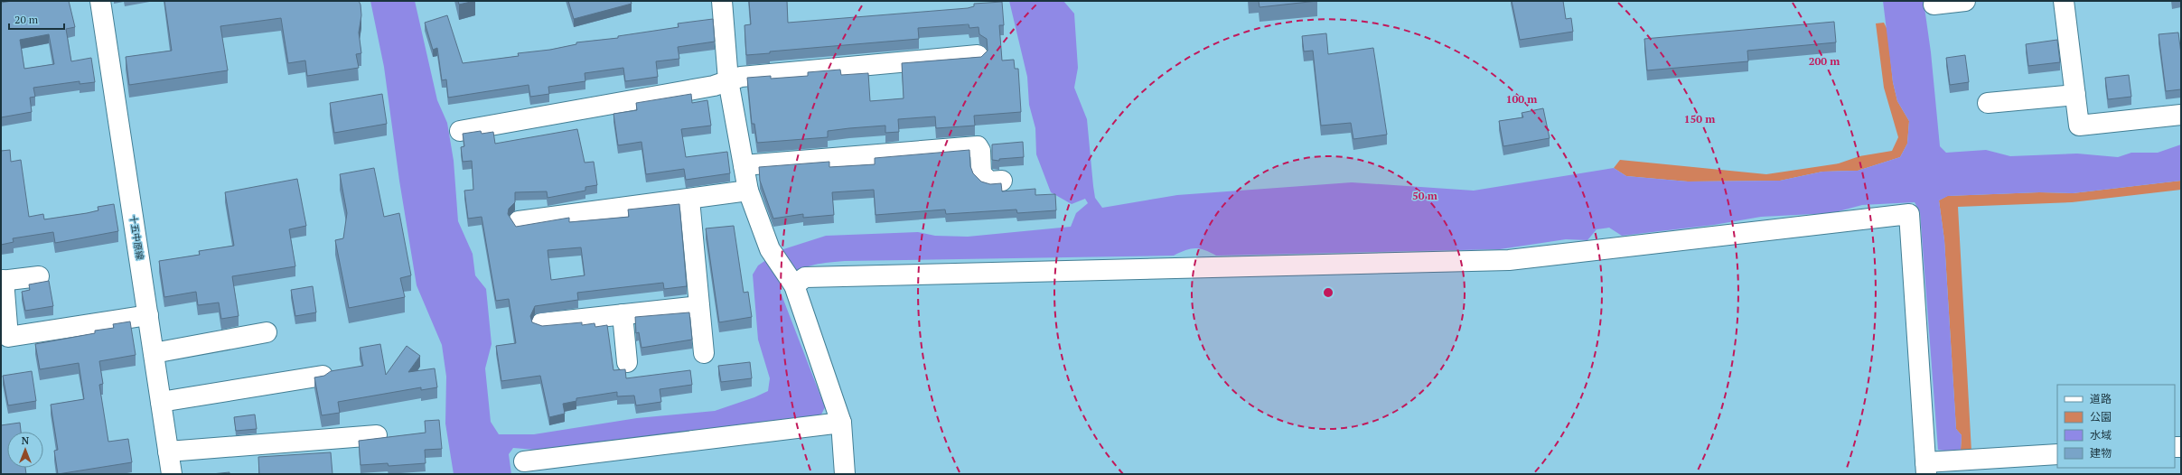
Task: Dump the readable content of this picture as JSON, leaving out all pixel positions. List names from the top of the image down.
{
  "streets": {
    "street": ["十五中原線"]
  },
  "legend": [
    "道路",
    "公園",
    "水域",
    "建物"
  ],
  "scale_bar": "20 m",
  "north": "top",
  "rings": [
    "200 m",
    "100 m",
    "150 m",
    "50 m"
  ]
}
